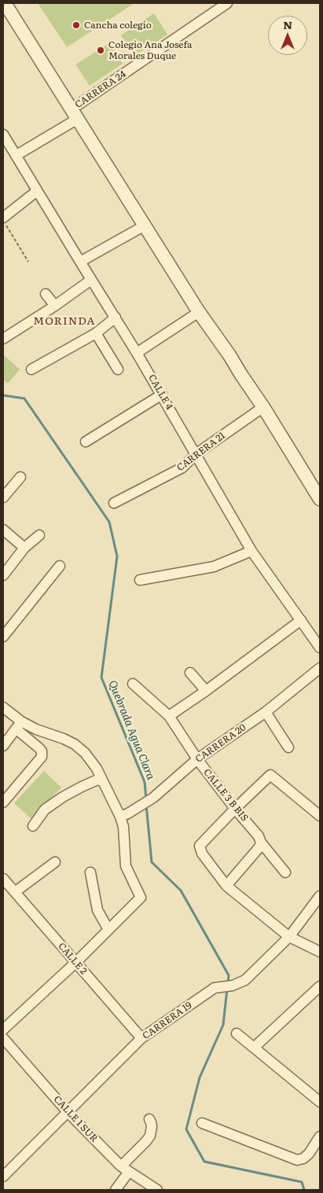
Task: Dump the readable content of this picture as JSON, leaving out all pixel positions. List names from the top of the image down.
{
  "streets": {
    "street": [
      "CARRERA 24",
      "CALLE 4",
      "CARRERA 21",
      "CARRERA 20",
      "CALLE 3 B BIS",
      "CALLE 2",
      "CARRERA 19",
      "CALLE 1 SUR"
    ]
  },
  "crossings": [
    ["CARRERA 24", "CALLE 4"],
    ["CALLE 4", "CARRERA 21"],
    ["CARRERA 20", "CALLE 3 B BIS"],
    ["CALLE 2", "CARRERA 19"],
    ["CARRERA 19", "CALLE 1 SUR"]
  ],
  "districts": ["MORINDA"],
  "water": ["Quebrada Agua Clara"],
  "places": ["Cancha colegio", "Colegio Ana Josefa Morales Duque"],
  "north": "top"
}
